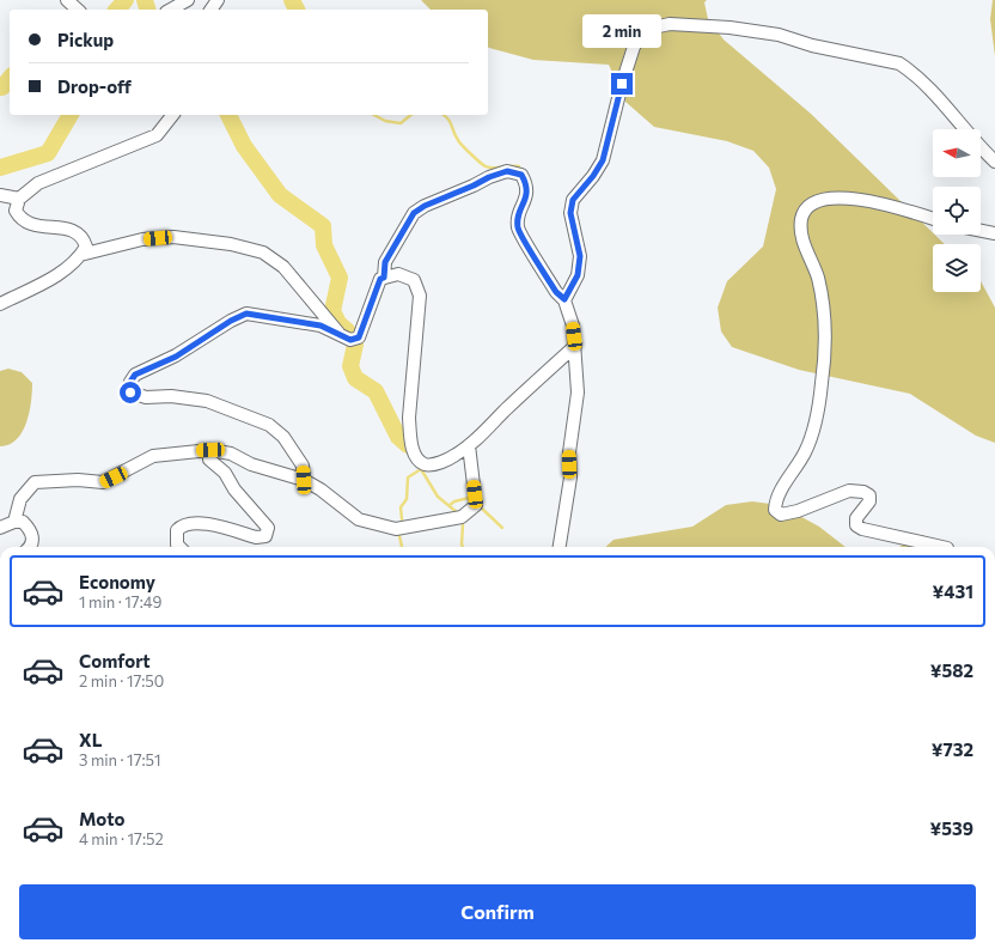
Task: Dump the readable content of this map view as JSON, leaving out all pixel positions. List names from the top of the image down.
{
  "north": "left",
  "page": {
    "banner": ["Pickup", "Drop-off"],
    "bubble": "2 min",
    "list": [
      {
        "name": "Economy",
        "note": "1 min · 17:49",
        "value": "¥431"
      },
      {
        "name": "Comfort",
        "note": "2 min · 17:50",
        "value": "¥582"
      },
      {
        "name": "XL",
        "note": "3 min · 17:51",
        "value": "¥732"
      },
      {
        "name": "Moto",
        "note": "4 min · 17:52",
        "value": "¥539"
      }
    ],
    "buttons": "Confirm"
  }
}
